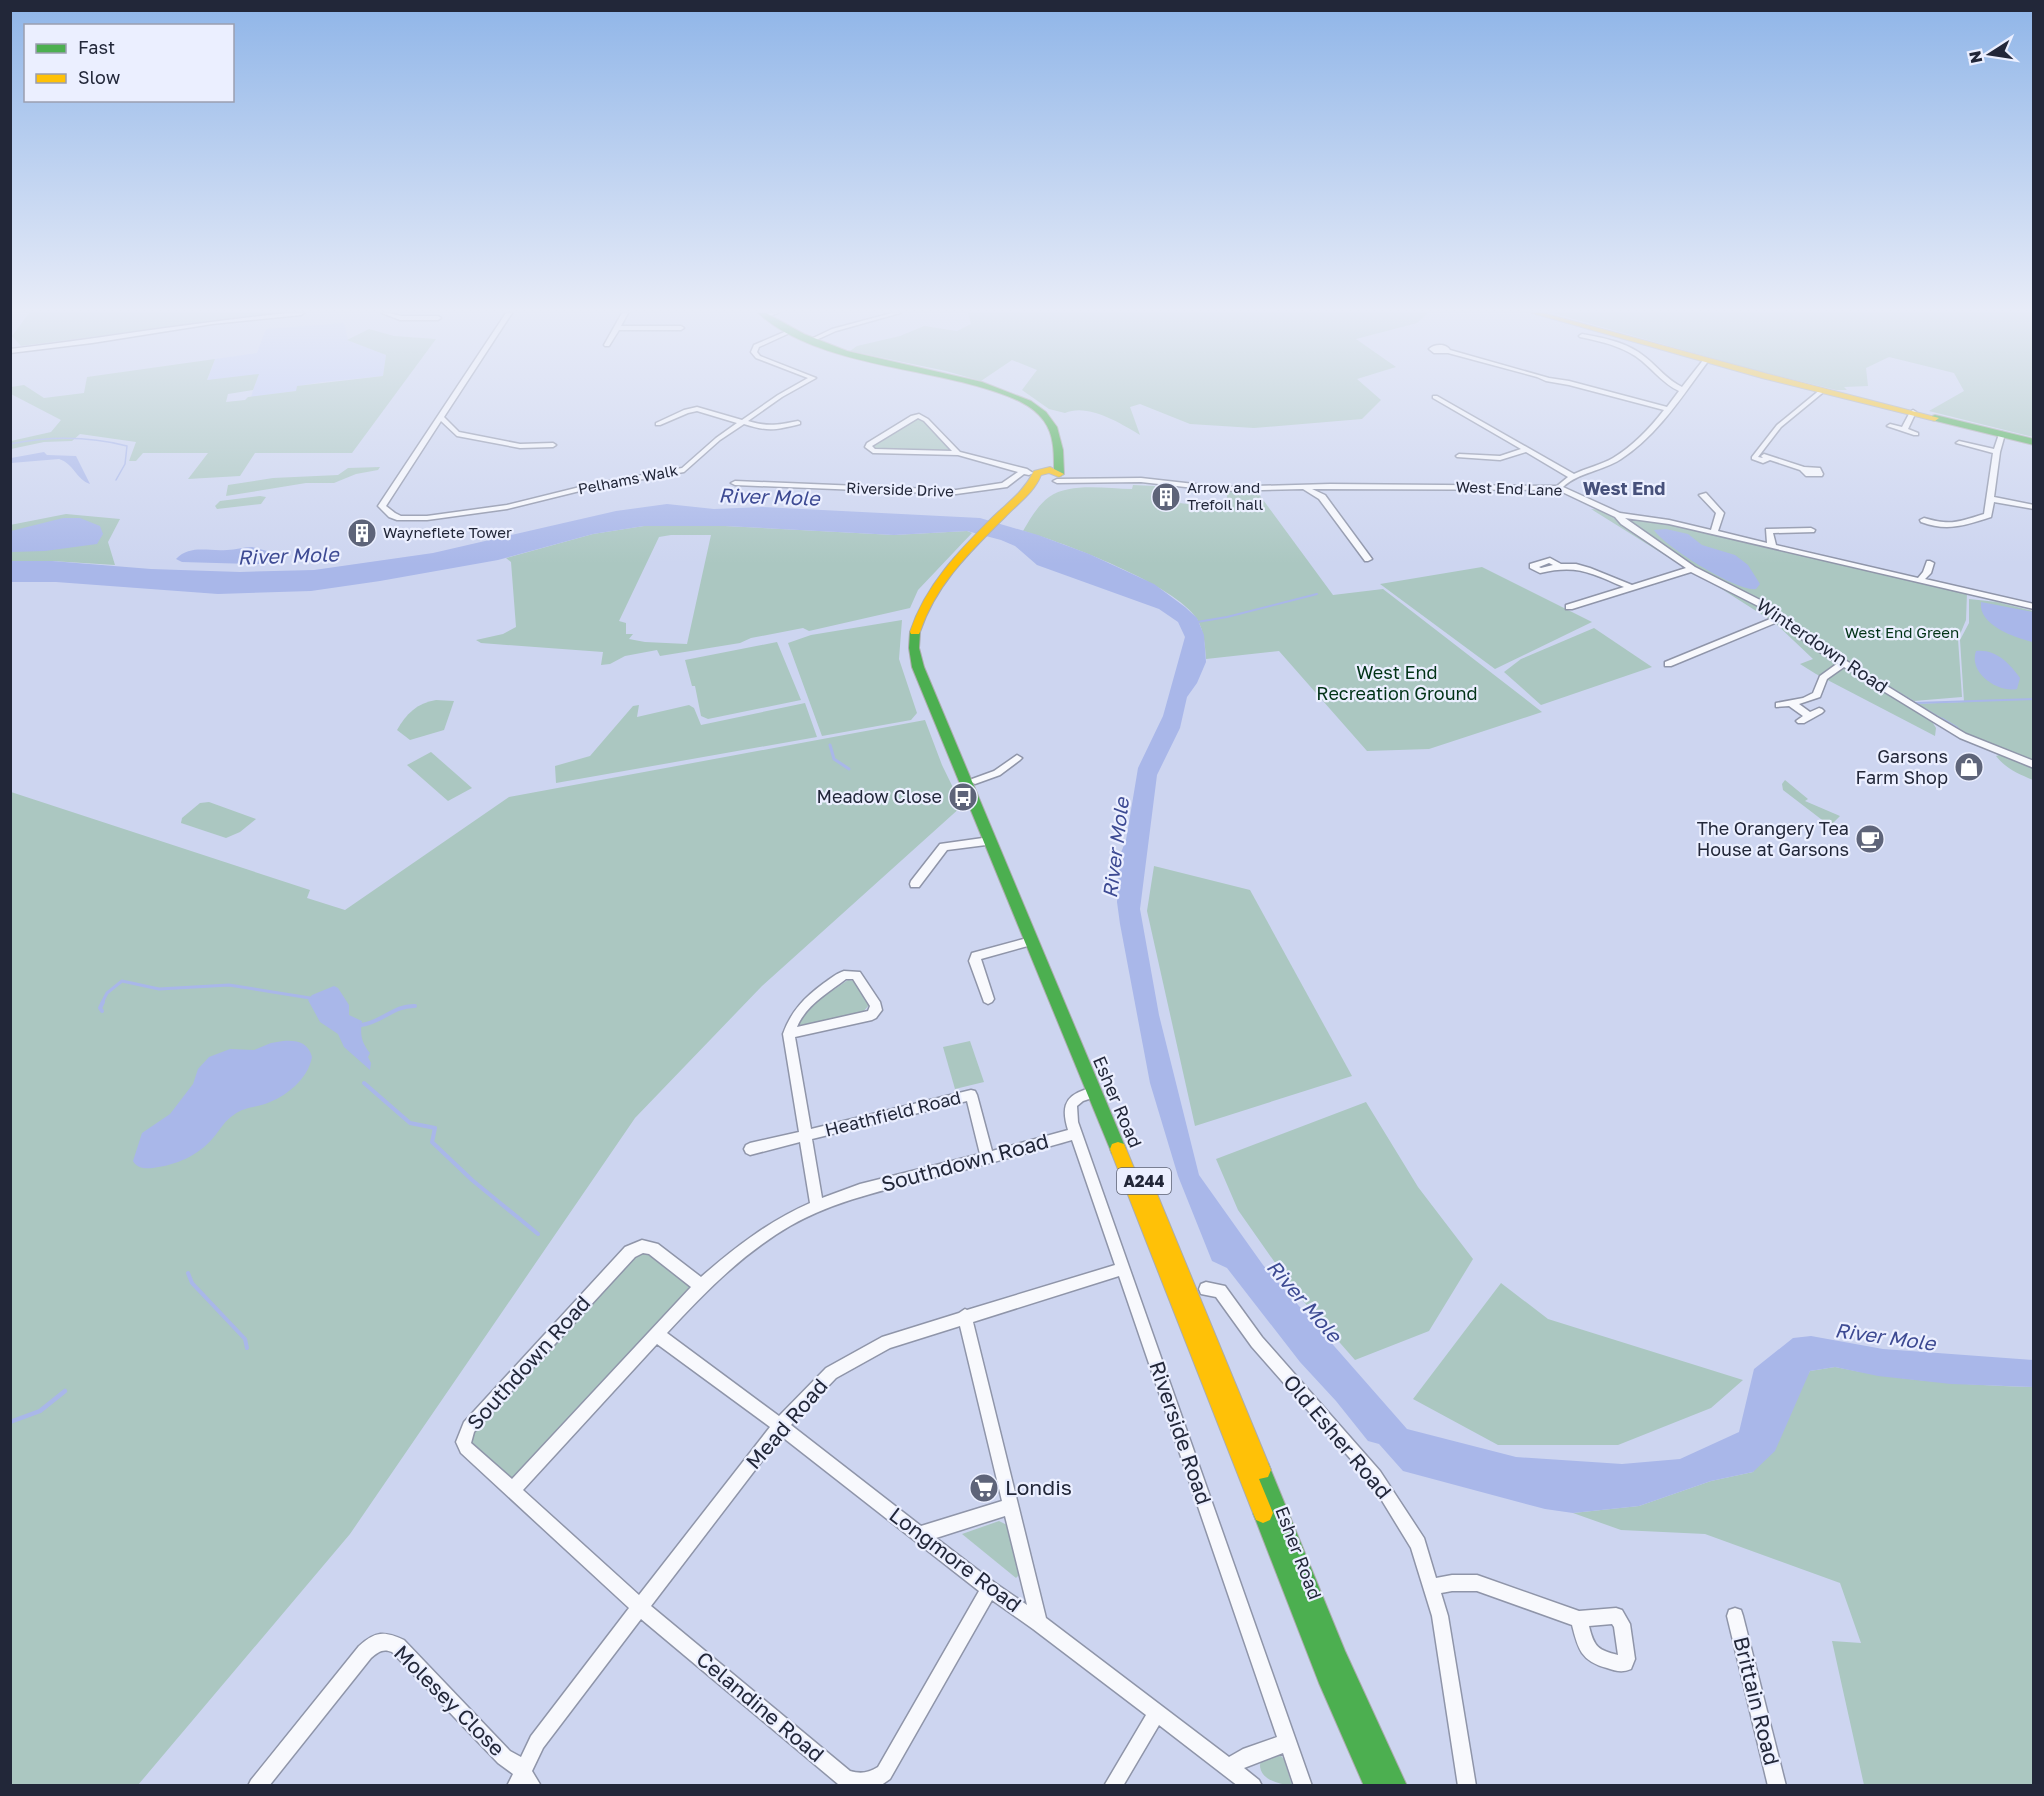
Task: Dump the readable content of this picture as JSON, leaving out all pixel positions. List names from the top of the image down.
{
  "streets": {
    "main road": ["Esher Road", "A244"],
    "street": [
      "Pelhams Walk",
      "West End Lane",
      "Riverside Drive",
      "Winterdown Road",
      "Heathfield Road",
      "Southdown Road",
      "Mead Road",
      "Riverside Road",
      "Old Esher Road",
      "Longmore Road",
      "Molesey Close",
      "Brittain Road",
      "Celandine Road"
    ]
  },
  "crossings": [
    ["West End Lane", "Riverside Drive"],
    ["West End Lane", "Winterdown Road"],
    ["West End Lane", "A244"],
    ["Riverside Drive", "A244"],
    ["Esher Road", "A244"],
    ["Esher Road", "Riverside Road"],
    ["Heathfield Road", "Southdown Road"],
    ["Southdown Road", "Riverside Road"],
    ["Southdown Road", "Longmore Road"],
    ["Southdown Road", "Celandine Road"],
    ["Mead Road", "Riverside Road"],
    ["Mead Road", "Longmore Road"],
    ["Mead Road", "Molesey Close"],
    ["Mead Road", "Celandine Road"],
    ["Longmore Road", "Celandine Road"]
  ],
  "districts": ["West End"],
  "water": ["River Mole"],
  "parks": ["West End Green", "West End Recreation Ground"],
  "places": {
    "building": ["Arrow and Trefoil hall", "Wayneflete Tower"],
    "shop": ["Garsons Farm Shop"],
    "bus stop": ["Meadow Close"],
    "cafe": ["The Orangery Tea House at Garsons"],
    "supermarket": ["Londis"]
  },
  "legend": ["Fast", "Slow"],
  "north": "left"
}
